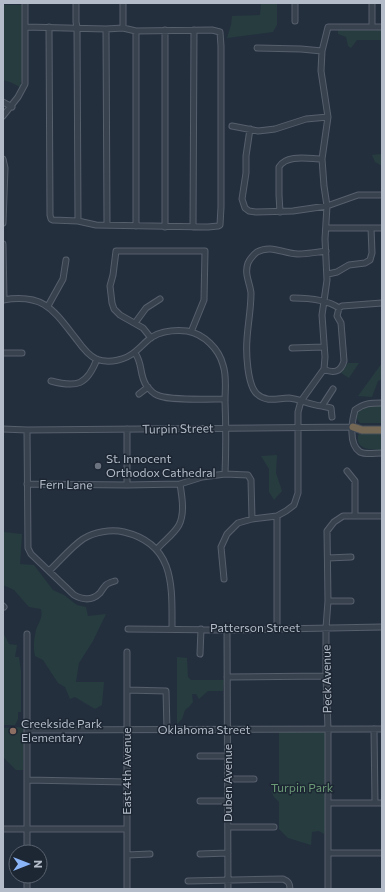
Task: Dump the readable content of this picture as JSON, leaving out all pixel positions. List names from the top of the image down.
{
  "streets": {
    "street": [
      "Turpin Street",
      "Fern Lane",
      "Patterson Street",
      "Peck Avenue",
      "Oklahoma Street",
      "East 4th Avenue",
      "Duben Avenue"
    ]
  },
  "crossings": [
    ["Patterson Street", "Peck Avenue"],
    ["Patterson Street", "Duben Avenue"],
    ["Peck Avenue", "Oklahoma Street"],
    ["Oklahoma Street", "East 4th Avenue"],
    ["Oklahoma Street", "Duben Avenue"]
  ],
  "parks": ["Turpin Park"],
  "places": ["St. Innocent Orthodox Cathedral", "Creekside Park Elementary"],
  "north": "right"
}
